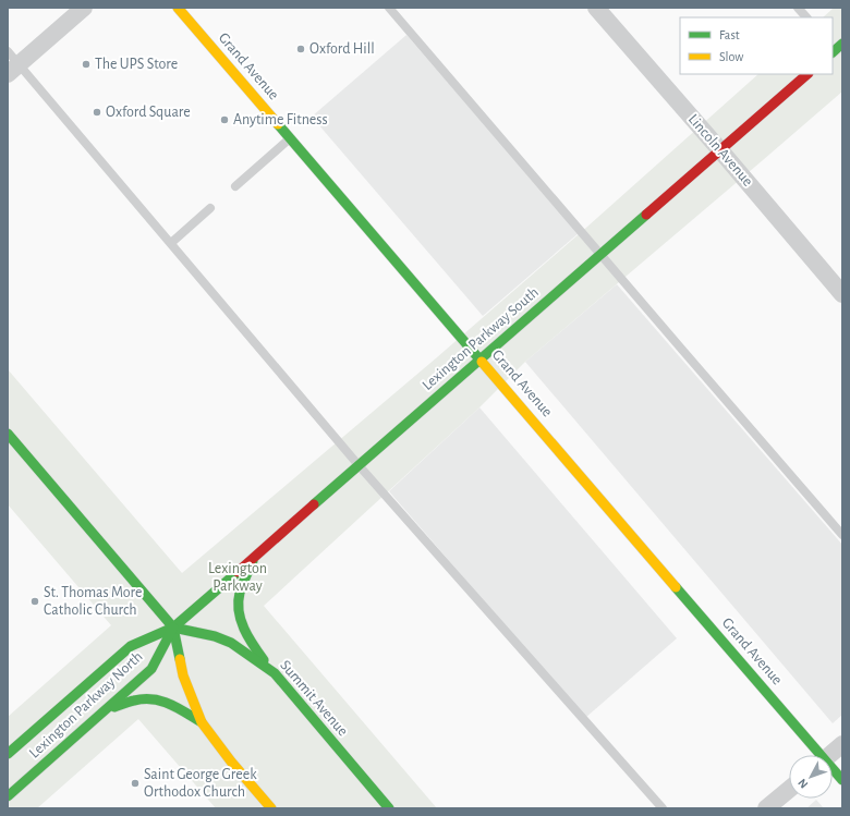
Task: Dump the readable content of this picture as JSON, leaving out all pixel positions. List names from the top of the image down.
{
  "streets": {
    "main road": [
      "Grand Avenue",
      "Lexington Parkway South",
      "Summit Avenue",
      "Lexington Parkway North"
    ],
    "street": ["Lincoln Avenue"]
  },
  "crossings": [
    ["Grand Avenue", "Lexington Parkway South"],
    ["Lincoln Avenue", "Lexington Parkway South"],
    ["Lexington Parkway South", "Summit Avenue"],
    ["Lexington Parkway South", "Lexington Parkway North"],
    ["Summit Avenue", "Lexington Parkway North"]
  ],
  "parks": ["Lexington Parkway"],
  "places": [
    "Oxford Hill",
    "The UPS Store",
    "Oxford Square",
    "Anytime Fitness",
    "St. Thomas More Catholic Church",
    "Saint George Greek Orthodox Church"
  ],
  "legend": ["Fast", "Slow"],
  "north": "bottom left"
}
